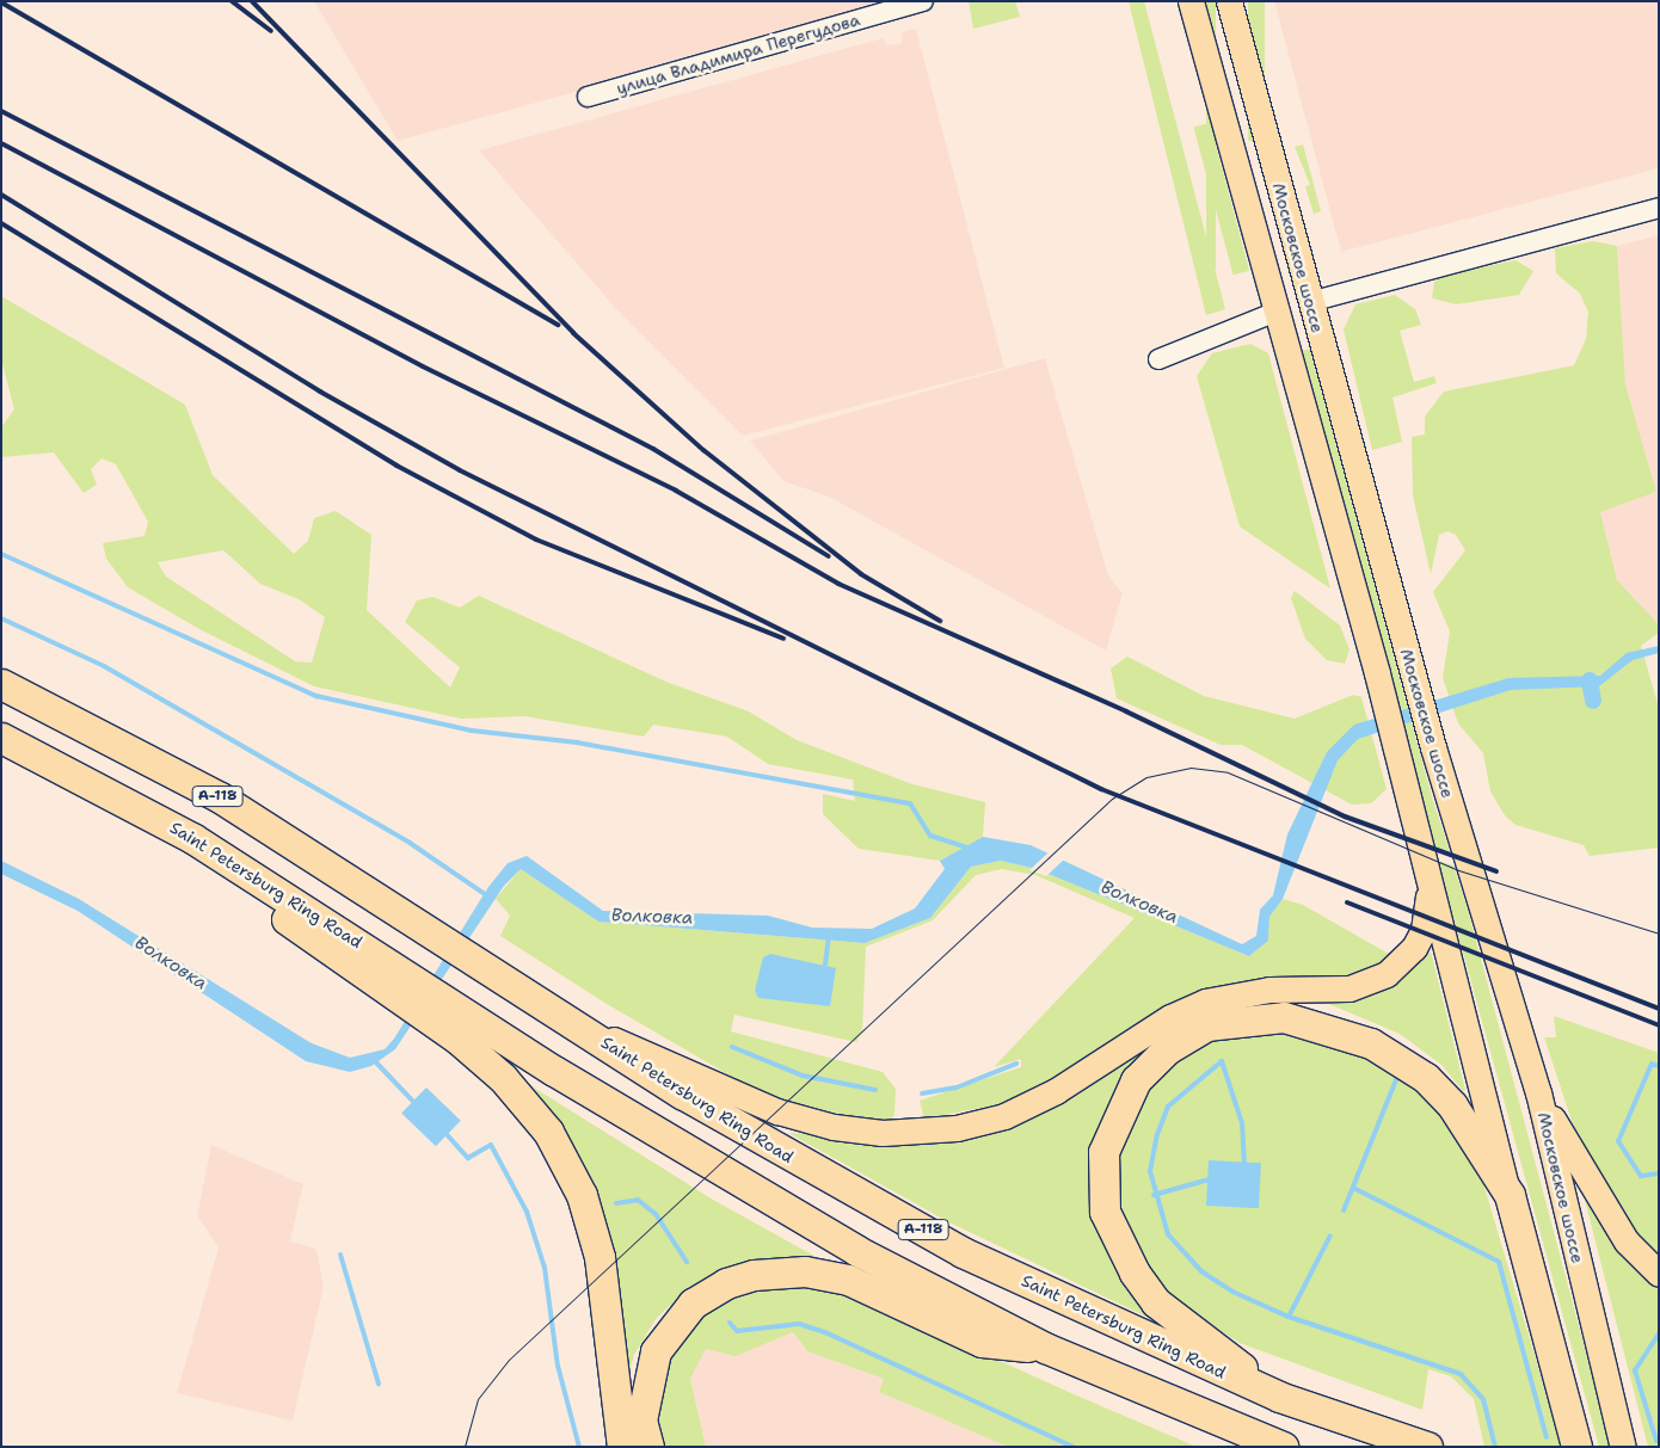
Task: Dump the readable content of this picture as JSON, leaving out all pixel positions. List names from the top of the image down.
{
  "streets": {
    "highway": ["Московское шоссе", "А-118", "Saint Petersburg Ring Road"],
    "street": ["улица Владимира Перегудова"]
  },
  "water": ["Волковка"]
}
